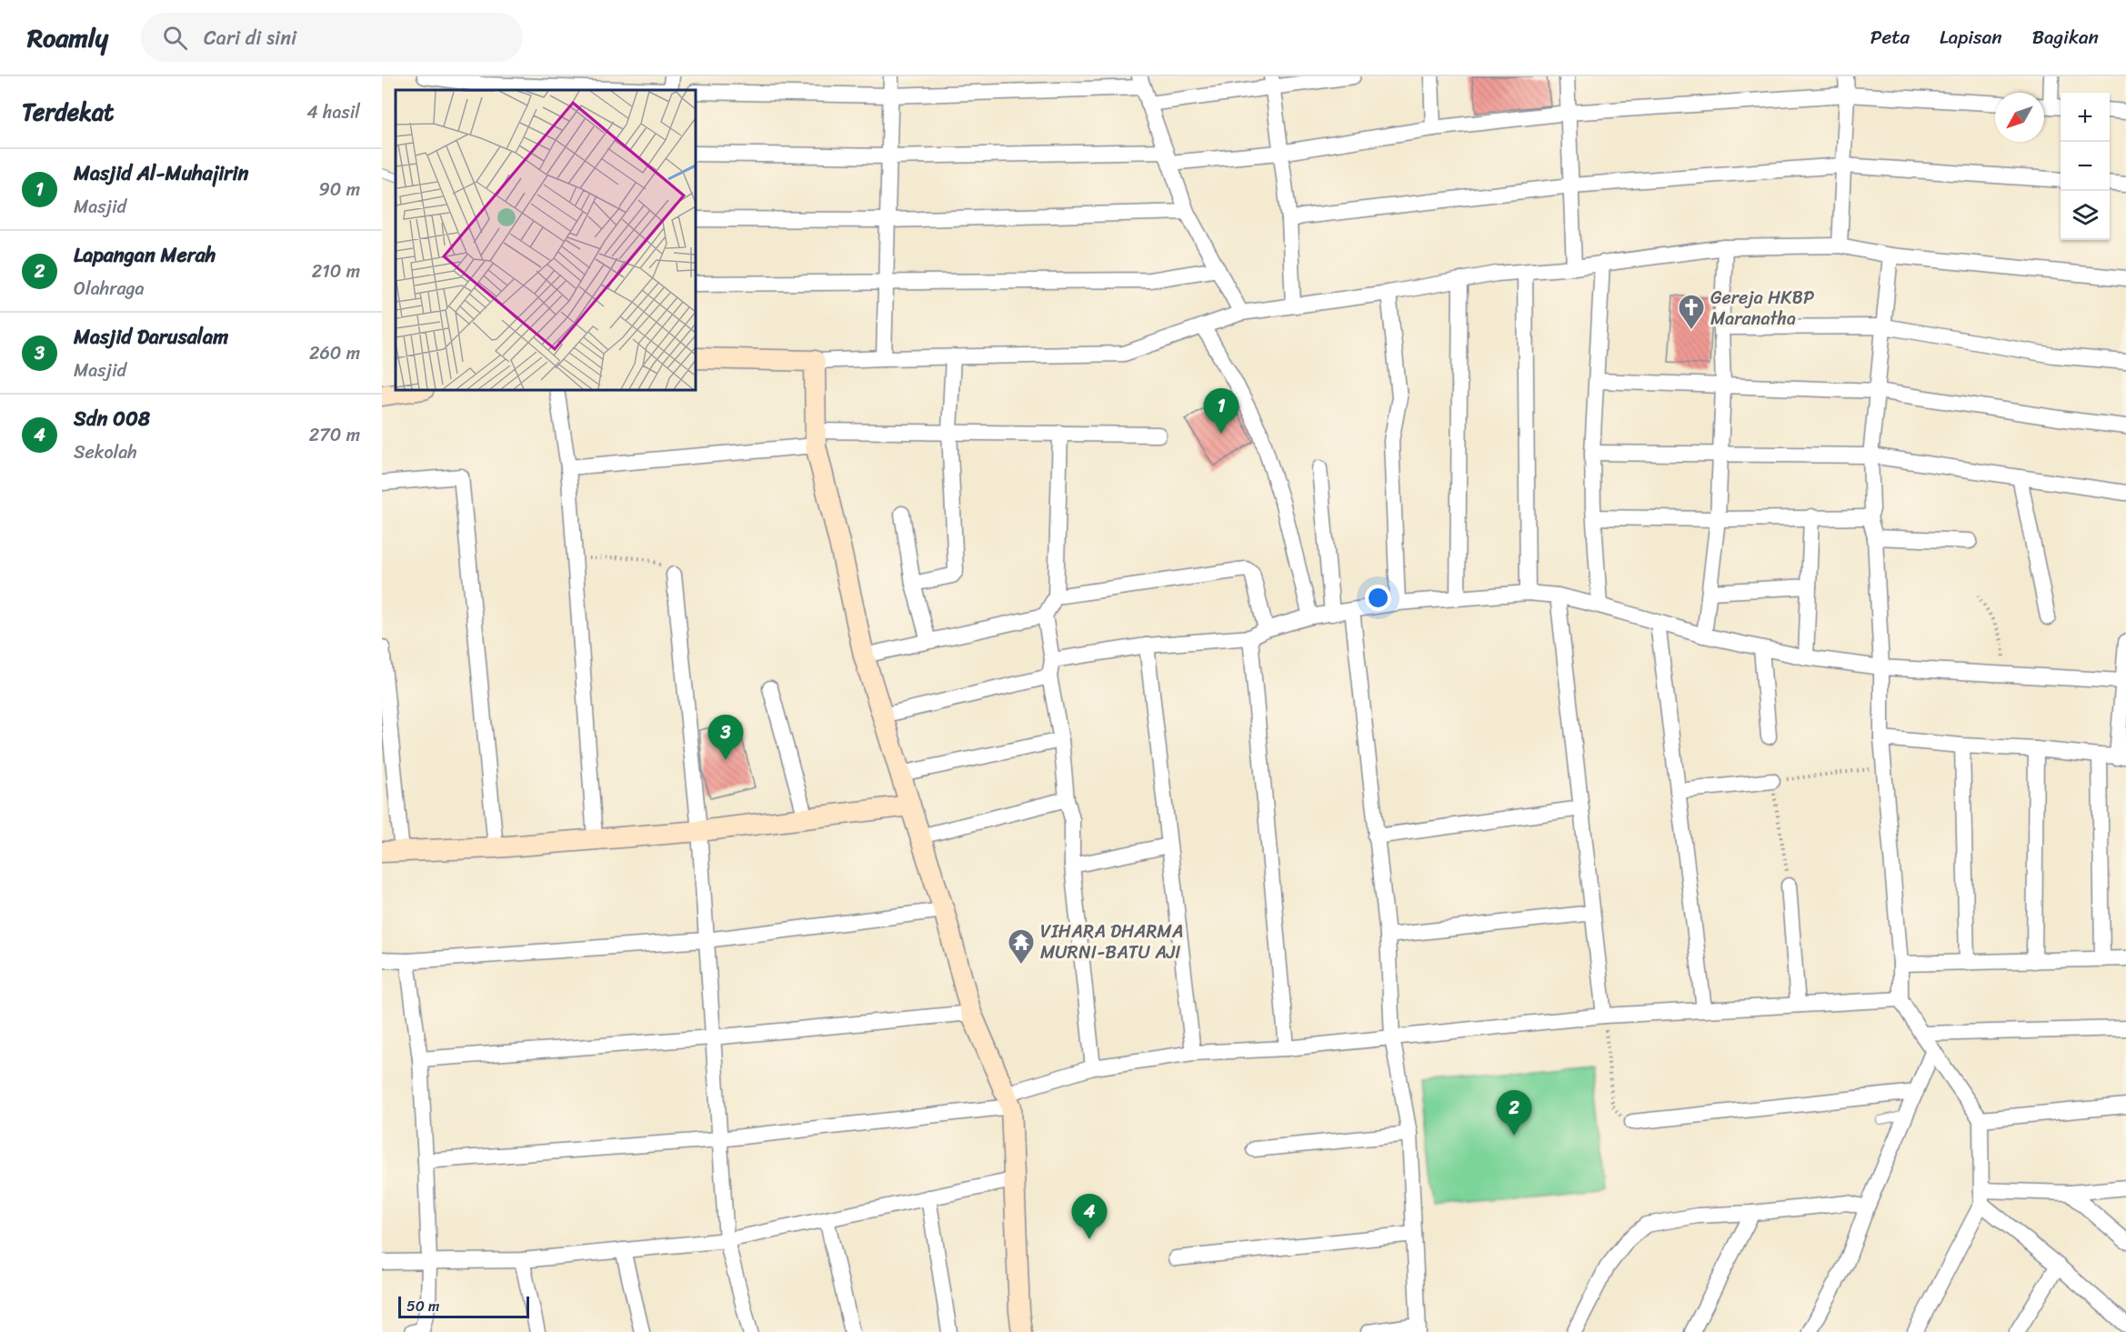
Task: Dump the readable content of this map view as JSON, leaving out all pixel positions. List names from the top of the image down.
{
  "places": {
    "church": ["Gereja HKBP Maranatha"],
    "temple": ["VIHARA DHARMA MURNI-BATU AJI"]
  },
  "scale_bar": "50 m",
  "north": "bottom left",
  "page": {
    "header": "Roamly",
    "search": "Cari di sini",
    "nav": ["Peta", "Lapisan", "Bagikan"],
    "heading": ["Terdekat", "4 hasil"],
    "map_buttons": ["+", "−"],
    "list": [
      {
        "mark": "1",
        "name": "Masjid Al-Muhajirin",
        "note": "Masjid",
        "value": "90 m"
      },
      {
        "mark": "2",
        "name": "Lapangan Merah",
        "note": "Olahraga",
        "value": "210 m"
      },
      {
        "mark": "3",
        "name": "Masjid Darusalam",
        "note": "Masjid",
        "value": "260 m"
      },
      {
        "mark": "4",
        "name": "Sdn 008",
        "note": "Sekolah",
        "value": "270 m"
      }
    ],
    "pins": [
      "1",
      "3",
      "2",
      "4"
    ],
    "scale": "50 m"
  }
}
